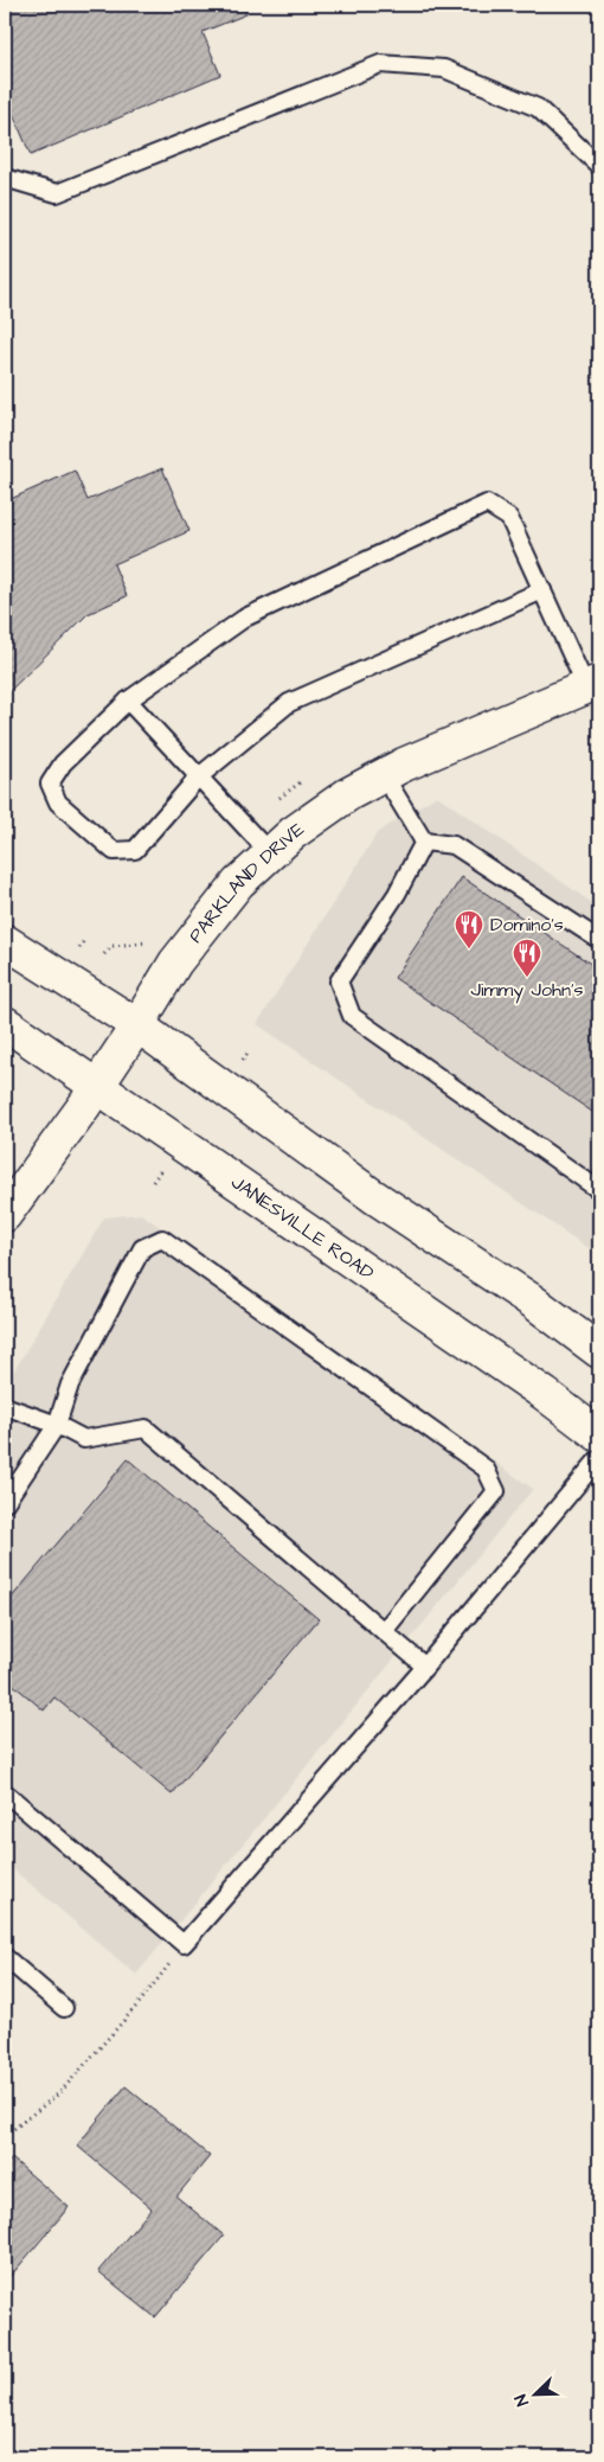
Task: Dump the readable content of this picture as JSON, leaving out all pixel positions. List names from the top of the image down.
{
  "streets": {
    "main road": ["PARKLAND DRIVE", "JANESVILLE ROAD"]
  },
  "crossings": [
    ["PARKLAND DRIVE", "JANESVILLE ROAD"]
  ],
  "places": {
    "restaurant": ["Domino's", "Jimmy John's"]
  },
  "north": "bottom left"
}
